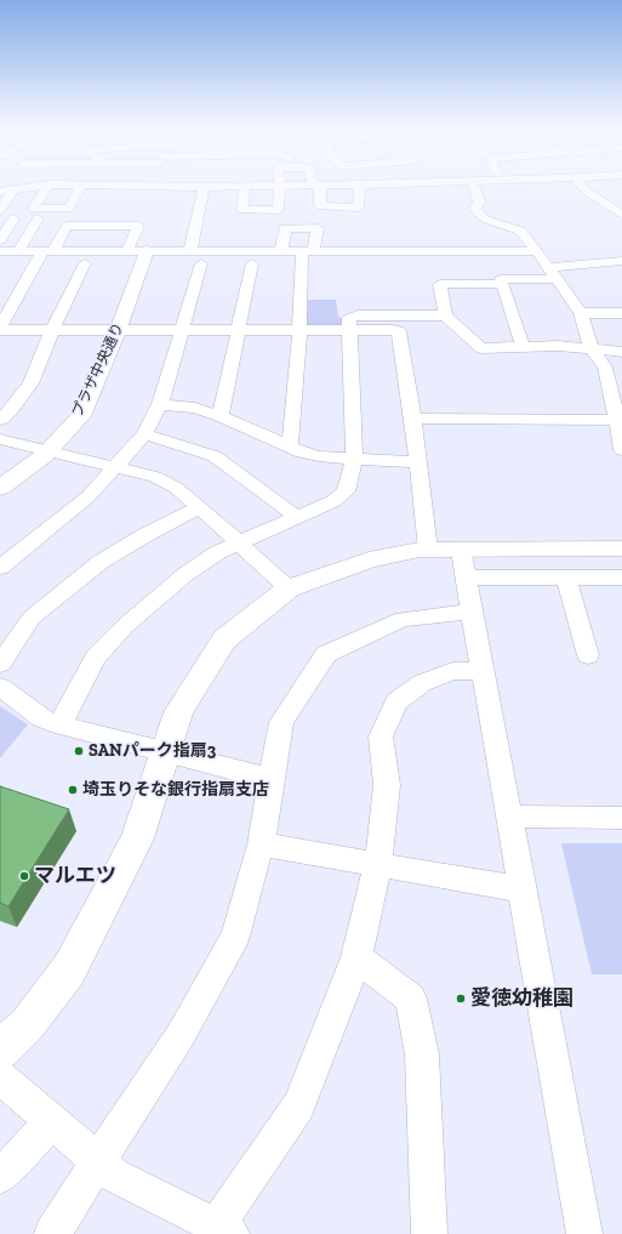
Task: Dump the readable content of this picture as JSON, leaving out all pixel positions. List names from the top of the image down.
{
  "streets": {
    "street": ["プラザ中央通り"]
  },
  "places": [
    "SANパーク指扇3",
    "埼玉りそな銀行指扇支店",
    "マルエツ",
    "愛徳幼稚園"
  ]
}
